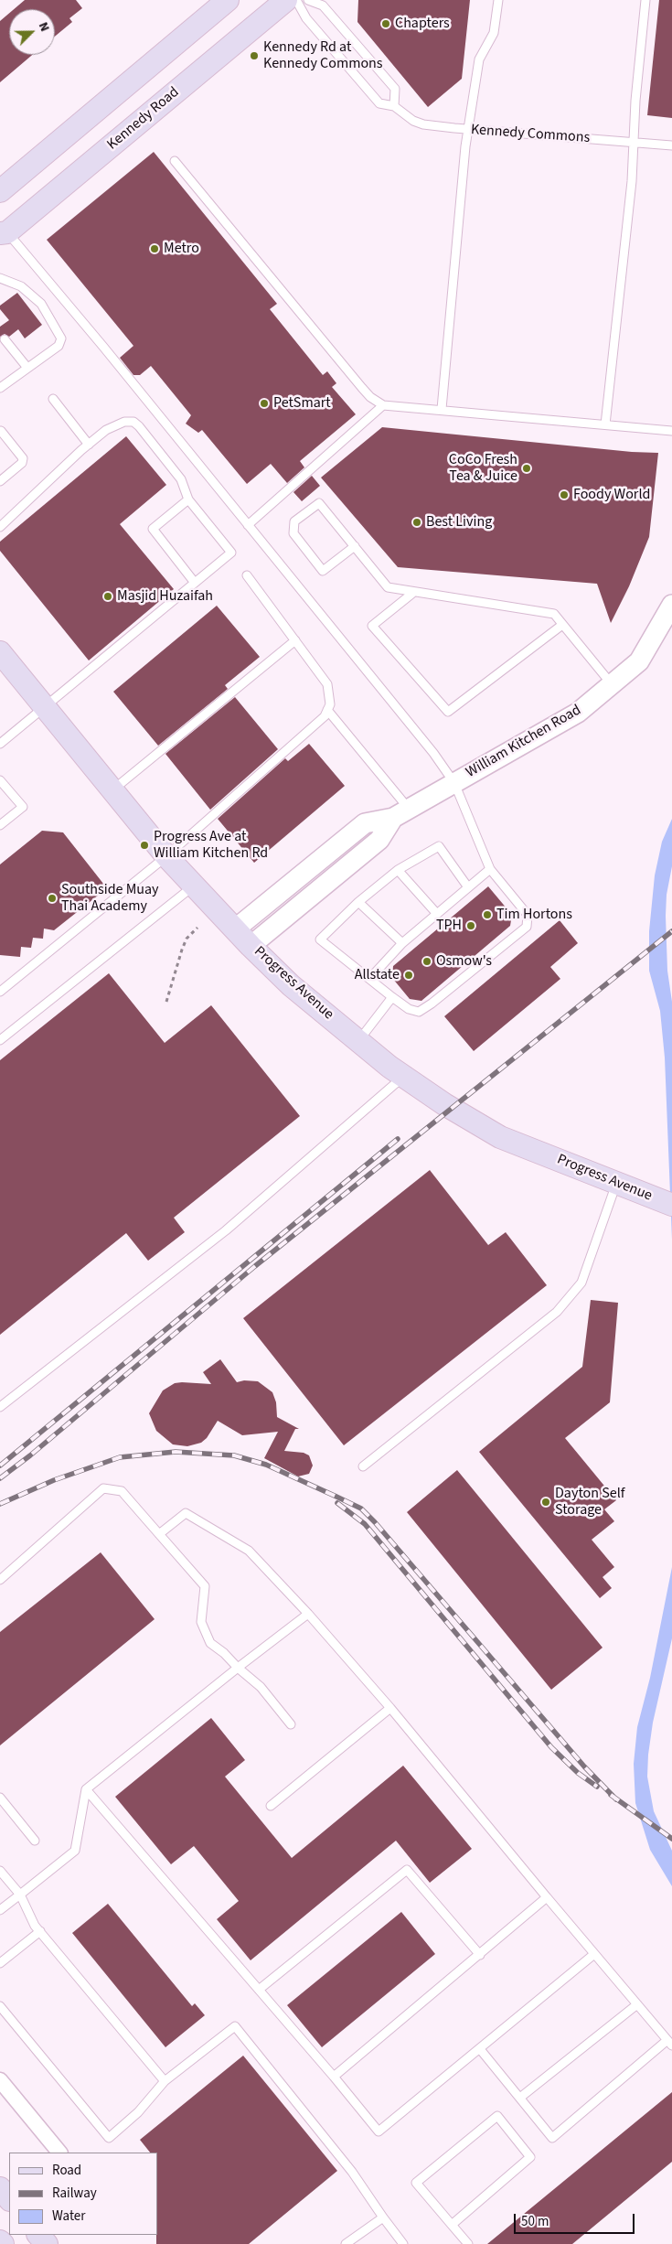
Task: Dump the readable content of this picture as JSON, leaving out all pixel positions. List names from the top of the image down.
{
  "streets": {
    "main road": ["Kennedy Road", "Progress Avenue"],
    "street": ["William Kitchen Road"],
    "lane": ["Kennedy Commons"]
  },
  "crossings": [
    ["William Kitchen Road", "Progress Avenue"]
  ],
  "places": [
    "Chapters",
    "Kennedy Rd at Kennedy Commons",
    "Metro",
    "PetSmart",
    "CoCo Fresh Tea & Juice",
    "Foody World",
    "Best Living",
    "Masjid Huzaifah",
    "Progress Ave at William Kitchen Rd",
    "Southside Muay Thai Academy",
    "Tim Hortons",
    "TPH",
    "Osmow's",
    "Allstate",
    "Dayton Self Storage"
  ],
  "legend": ["Road", "Railway", "Water"],
  "scale_bar": "50 m",
  "north": "top right"
}
